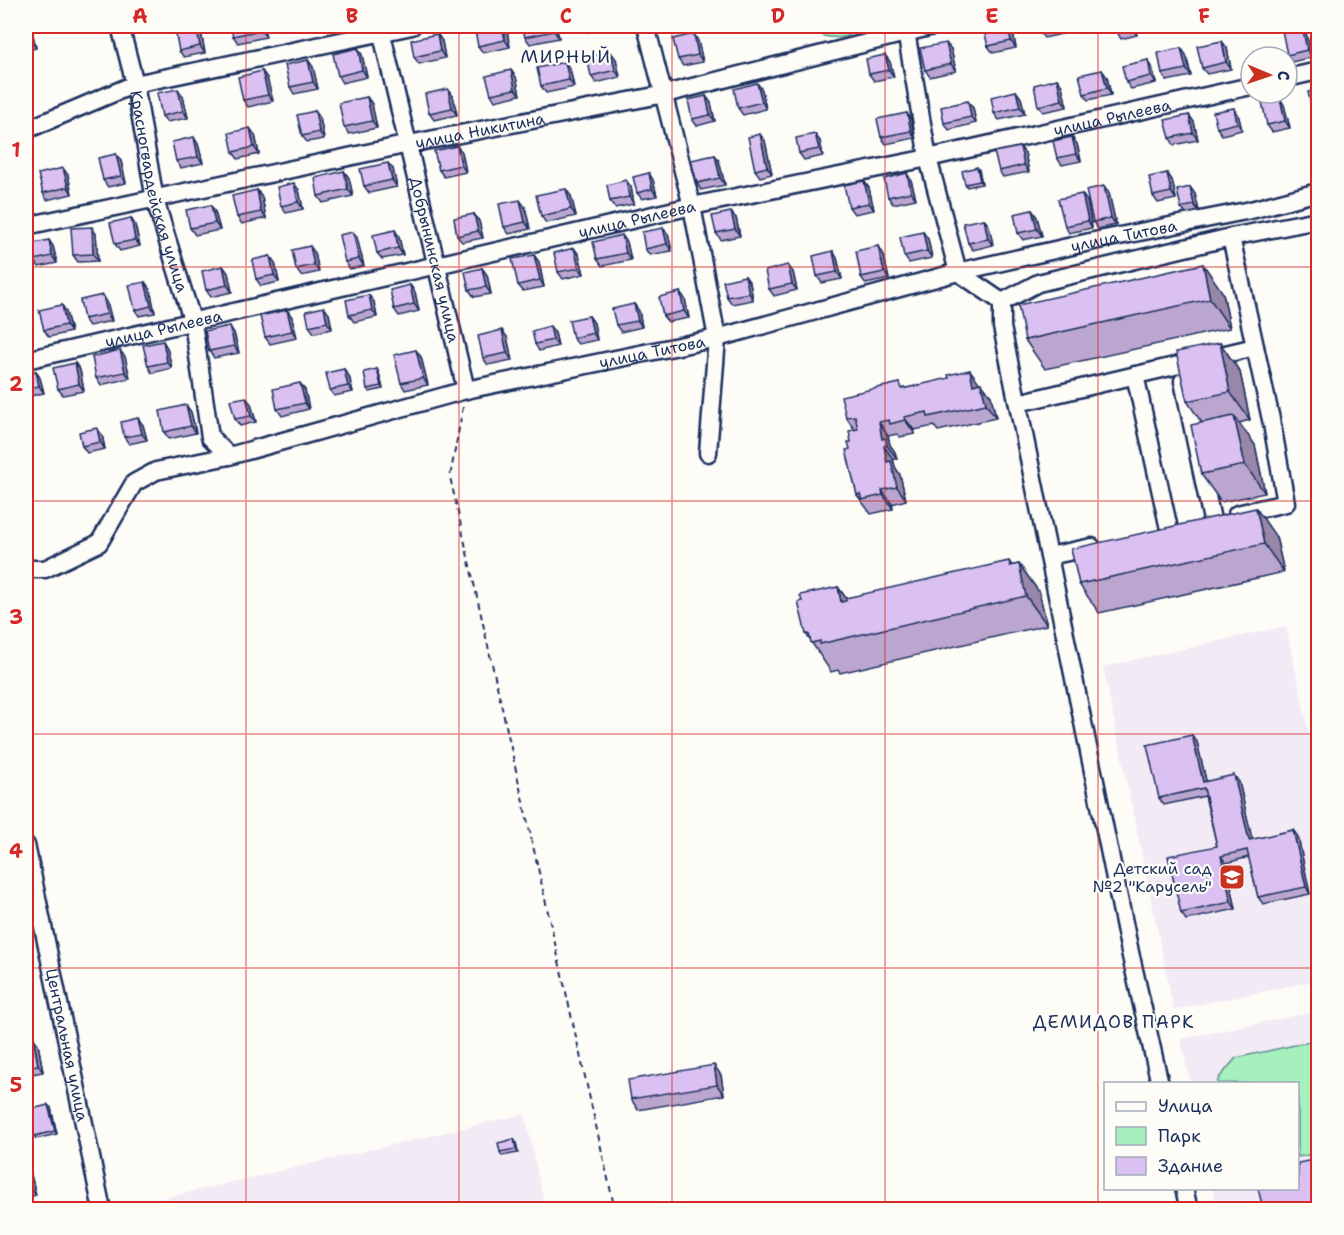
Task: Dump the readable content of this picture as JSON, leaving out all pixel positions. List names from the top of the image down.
{
  "streets": {
    "street": [
      "улица Рылеева",
      "улица Никитина",
      "Красногвардейская улица",
      "улица Титова",
      "Добрынинская улица",
      "Центральная улица"
    ]
  },
  "crossings": [
    ["улица Рылеева", "Красногвардейская улица"],
    ["улица Рылеева", "Добрынинская улица"],
    ["улица Никитина", "Красногвардейская улица"],
    ["улица Никитина", "Добрынинская улица"],
    ["Красногвардейская улица", "улица Титова"],
    ["улица Титова", "Добрынинская улица"]
  ],
  "districts": ["МИРНЫЙ", "ДЕМИДОВ ПАРК"],
  "places": {
    "school or university": ["Детский сад №2 \"Карусель\""]
  },
  "legend": ["Улица", "Парк", "Здание"],
  "north": "right",
  "grid": {
    "columns": [
      "A",
      "B",
      "C",
      "D",
      "E",
      "F"
    ],
    "rows": [
      "1",
      "2",
      "3",
      "4",
      "5"
    ]
  }
}
